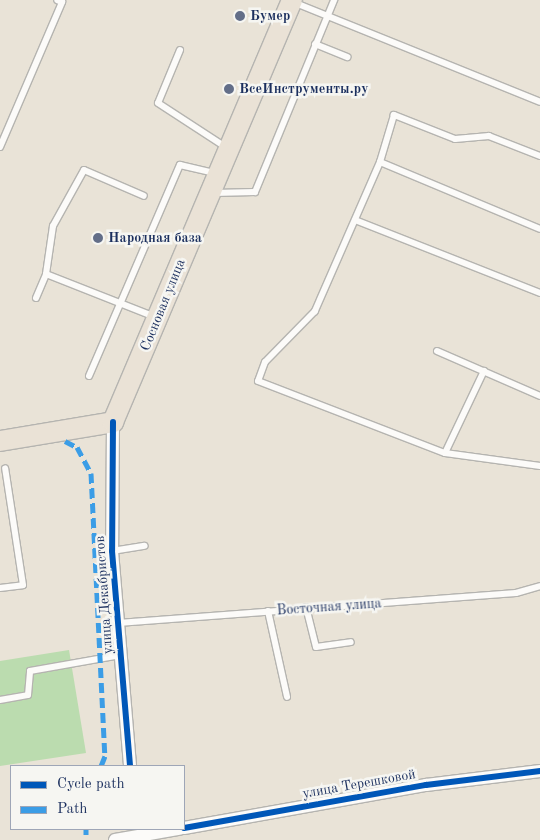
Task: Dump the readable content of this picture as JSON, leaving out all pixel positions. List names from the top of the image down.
{
  "streets": {
    "main road": ["Сосновая улица"],
    "street": ["улица Декабристов", "улица Терешковой"],
    "lane": ["Восточная улица"]
  },
  "crossings": [
    ["Сосновая улица", "улица Декабристов"],
    ["улица Декабристов", "Восточная улица"]
  ],
  "places": ["Бумер", "ВсеИнструменты.ру", "Народная база"],
  "legend": ["Cycle path", "Path"]
}
